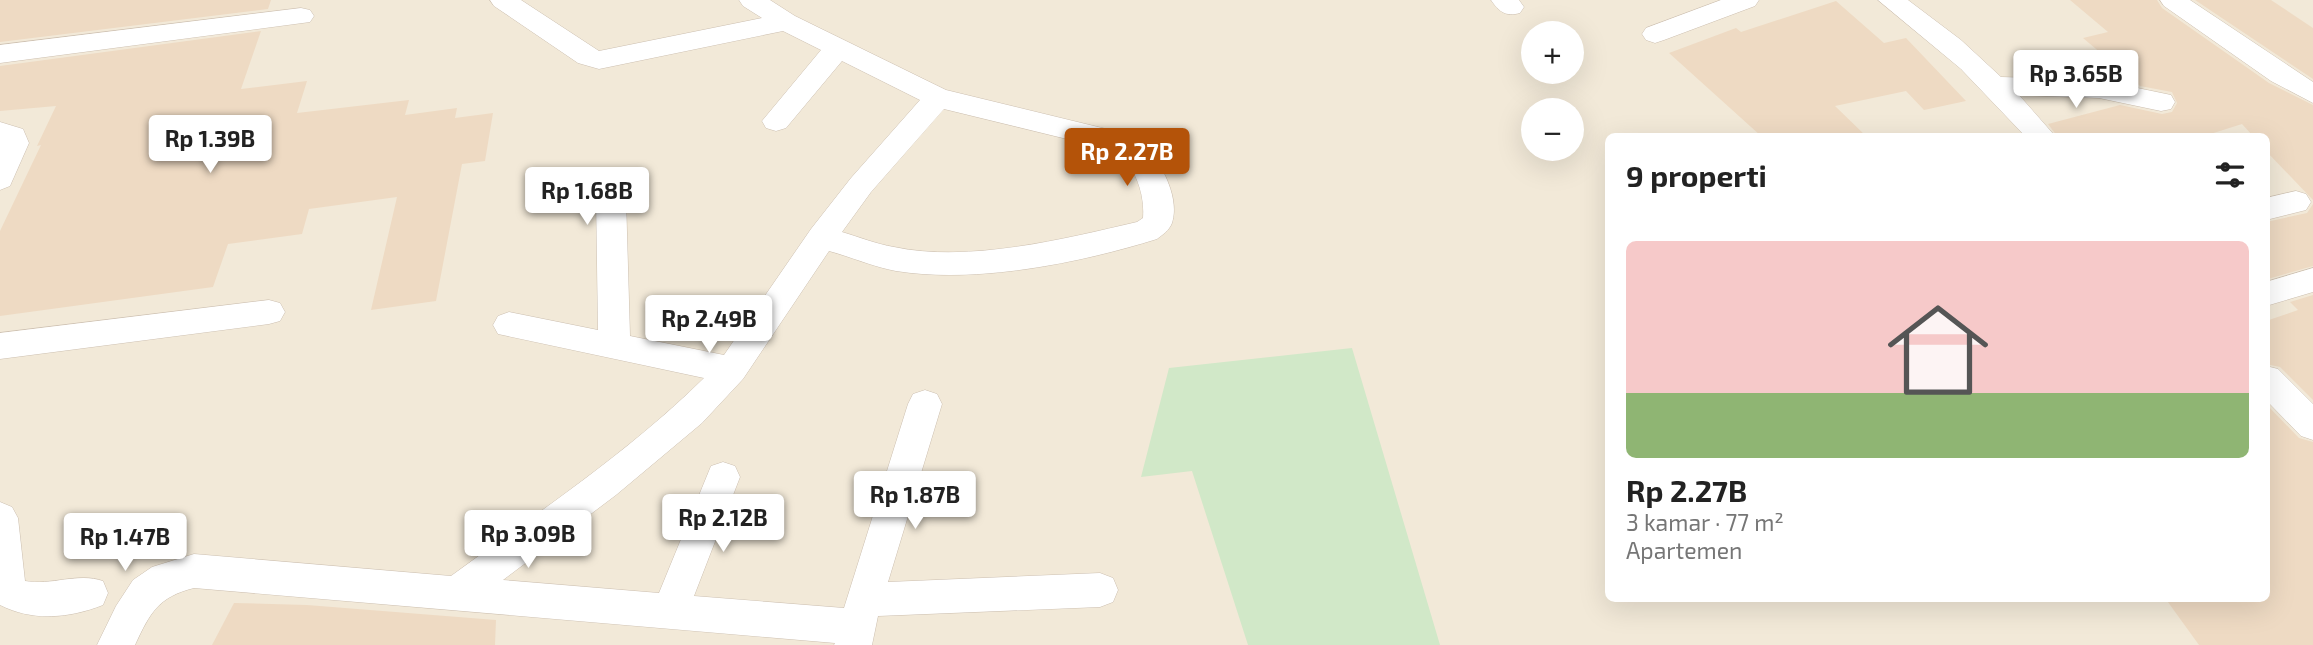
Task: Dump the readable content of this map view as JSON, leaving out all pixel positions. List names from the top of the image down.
{
  "page": {
    "map_buttons": ["+", "−"],
    "price": [
      "Rp 3.65B",
      "Rp 1.39B",
      "Rp 2.27B",
      "Rp 1.68B",
      "Rp 2.49B",
      "Rp 1.87B",
      "Rp 2.12B",
      "Rp 3.09B",
      "Rp 1.47B"
    ],
    "heading": "9 properti",
    "list": [
      {
        "name": "Rp 2.27B",
        "note": "3 kamar · 77 m² · Apartemen"
      }
    ]
  }
}
